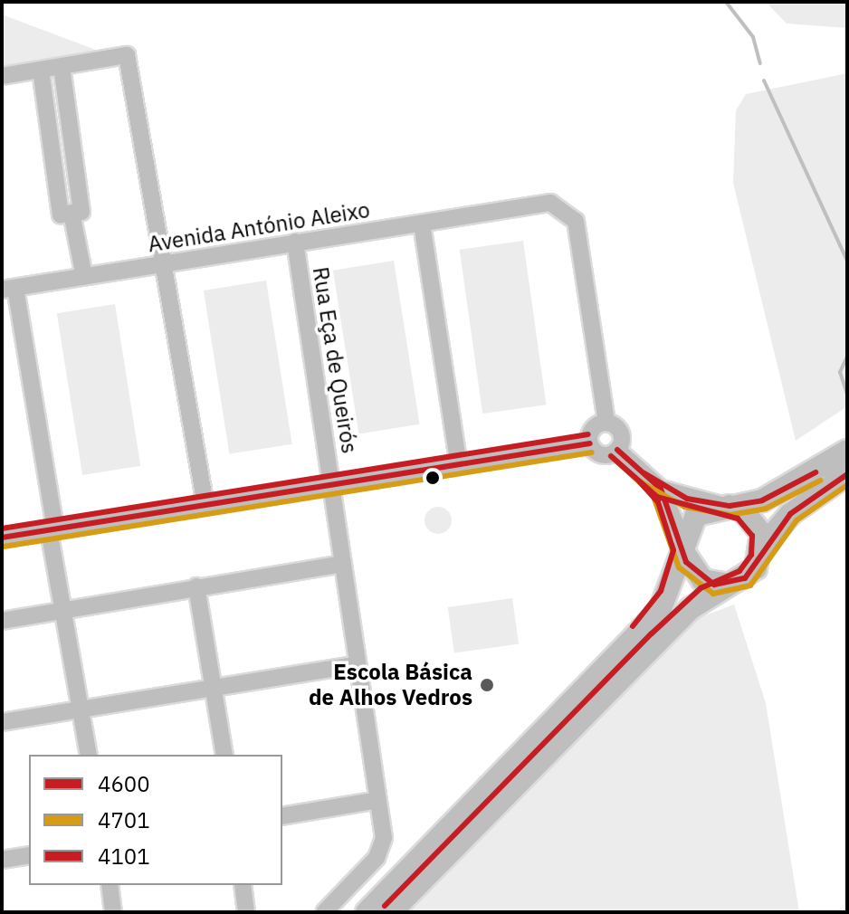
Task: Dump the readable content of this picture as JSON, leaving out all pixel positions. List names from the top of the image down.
{
  "streets": {
    "street": ["Avenida António Aleixo", "Rua Eça de Queirós"]
  },
  "crossings": [
    ["Avenida António Aleixo", "Rua Eça de Queirós"]
  ],
  "places": ["Escola Básica de Alhos Vedros"],
  "lines": ["transit line 4101", "transit line 4600", "transit line 4701"],
  "legend": ["4600", "4701", "4101"]
}
